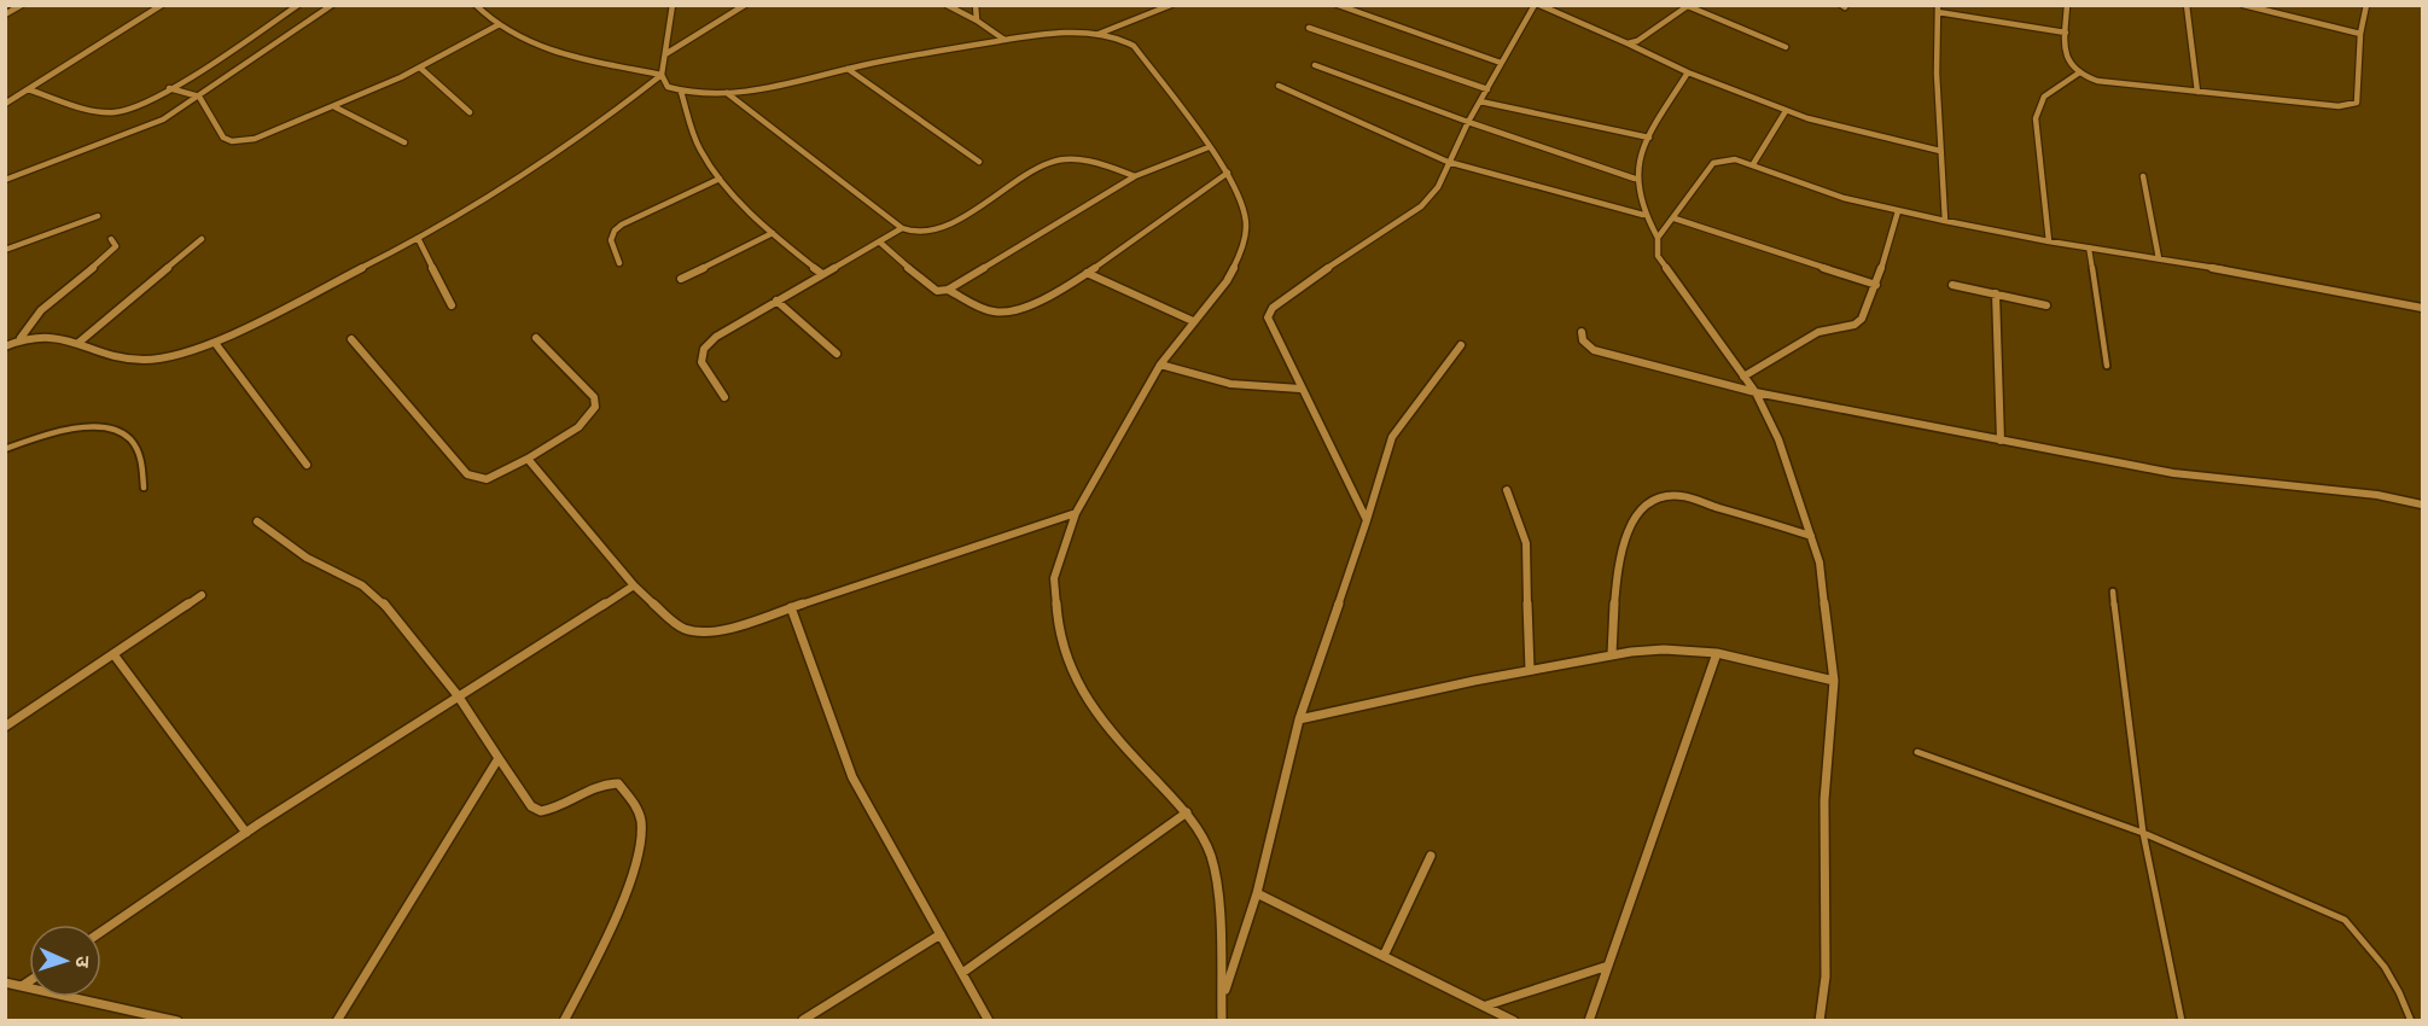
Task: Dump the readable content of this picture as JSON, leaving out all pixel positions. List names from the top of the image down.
{
  "north": "right"
}
